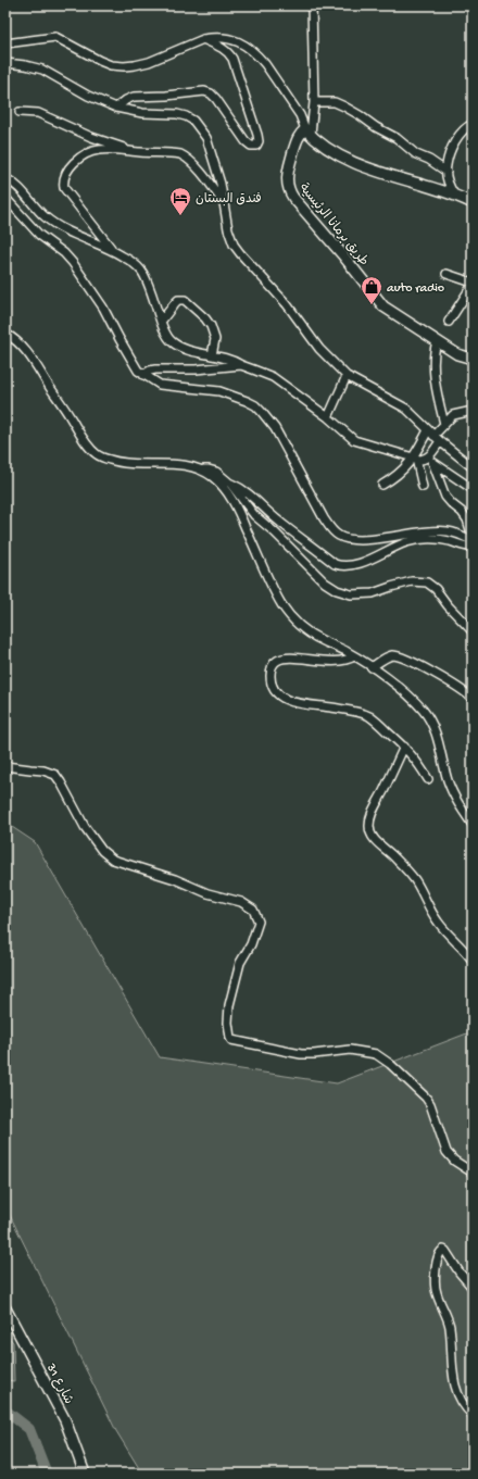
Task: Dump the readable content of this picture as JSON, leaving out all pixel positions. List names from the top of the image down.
{
  "streets": {
    "main road": ["طريق برمانا الرئيسية", "شارع 31"]
  },
  "places": {
    "hotel": ["فندق البستان"],
    "shop": ["auto radio"]
  }
}
